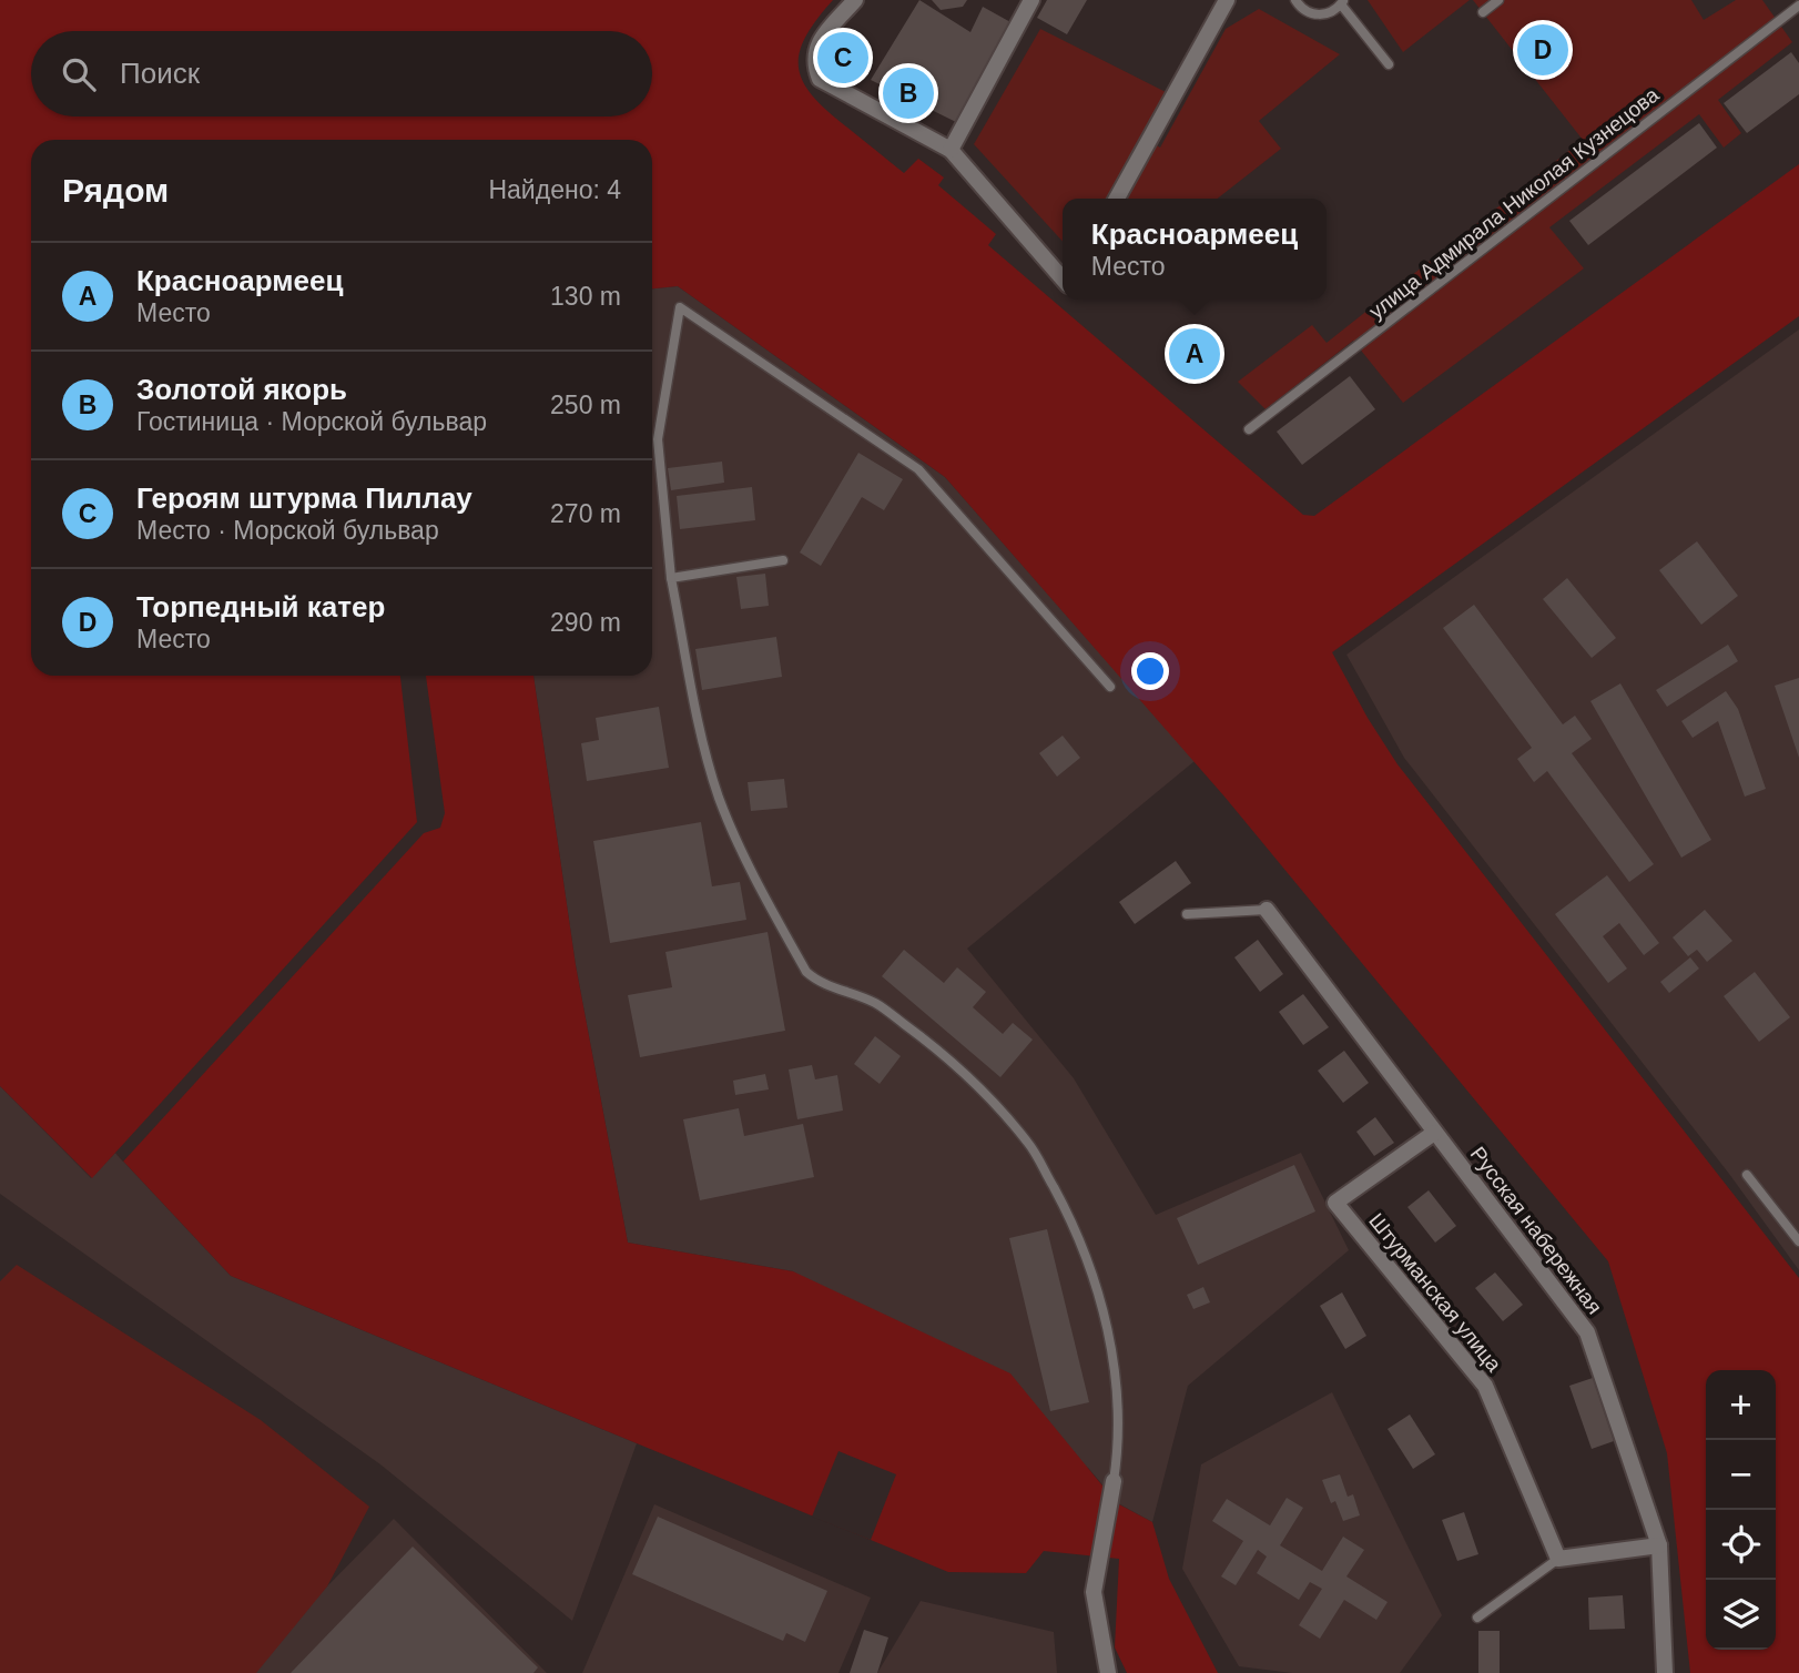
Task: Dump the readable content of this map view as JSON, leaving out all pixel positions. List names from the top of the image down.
{
  "streets": {
    "street": ["Русская набережная", "Штурманская улица"],
    "lane": ["улица Адмирала Николая Кузнецова"]
  },
  "crossings": [
    ["Русская набережная", "Штурманская улица"]
  ],
  "page": {
    "pins": [
      "D",
      "C",
      "B",
      "A"
    ],
    "search": "Поиск",
    "heading": ["Рядом", "Найдено: 4"],
    "popup": ["Красноармеец", "Место"],
    "list": [
      {
        "mark": "A",
        "name": "Красноармеец",
        "note": "Место",
        "value": "130 m"
      },
      {
        "mark": "B",
        "name": "Золотой якорь",
        "note": "Гостиница · Морской бульвар",
        "value": "250 m"
      },
      {
        "mark": "C",
        "name": "Героям штурма Пиллау",
        "note": "Место · Морской бульвар",
        "value": "270 m"
      },
      {
        "mark": "D",
        "name": "Торпедный катер",
        "note": "Место",
        "value": "290 m"
      }
    ],
    "map_buttons": ["+", "−"]
  }
}
